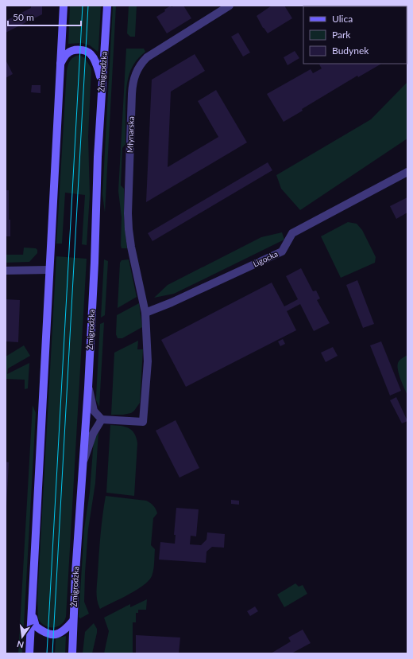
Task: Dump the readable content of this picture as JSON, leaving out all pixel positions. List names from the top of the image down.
{
  "streets": {
    "main road": ["Żmigrodzka"],
    "street": ["Młynarska", "Ligocka"]
  },
  "crossings": [
    ["Młynarska", "Ligocka"]
  ],
  "legend": ["Ulica", "Park", "Budynek"],
  "scale_bar": "50 m",
  "north": "bottom"
}
